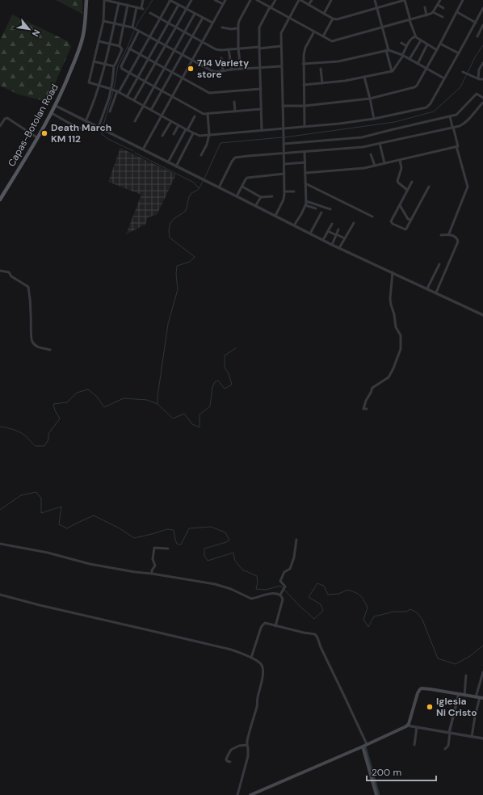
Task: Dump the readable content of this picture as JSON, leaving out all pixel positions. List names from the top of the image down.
{
  "streets": {
    "main road": ["Capas-Botolan Road"]
  },
  "places": ["714 Variety store", "Death March KM 112", "Iglesia Ni Cristo"],
  "scale_bar": "200 m",
  "north": "bottom right"
}
